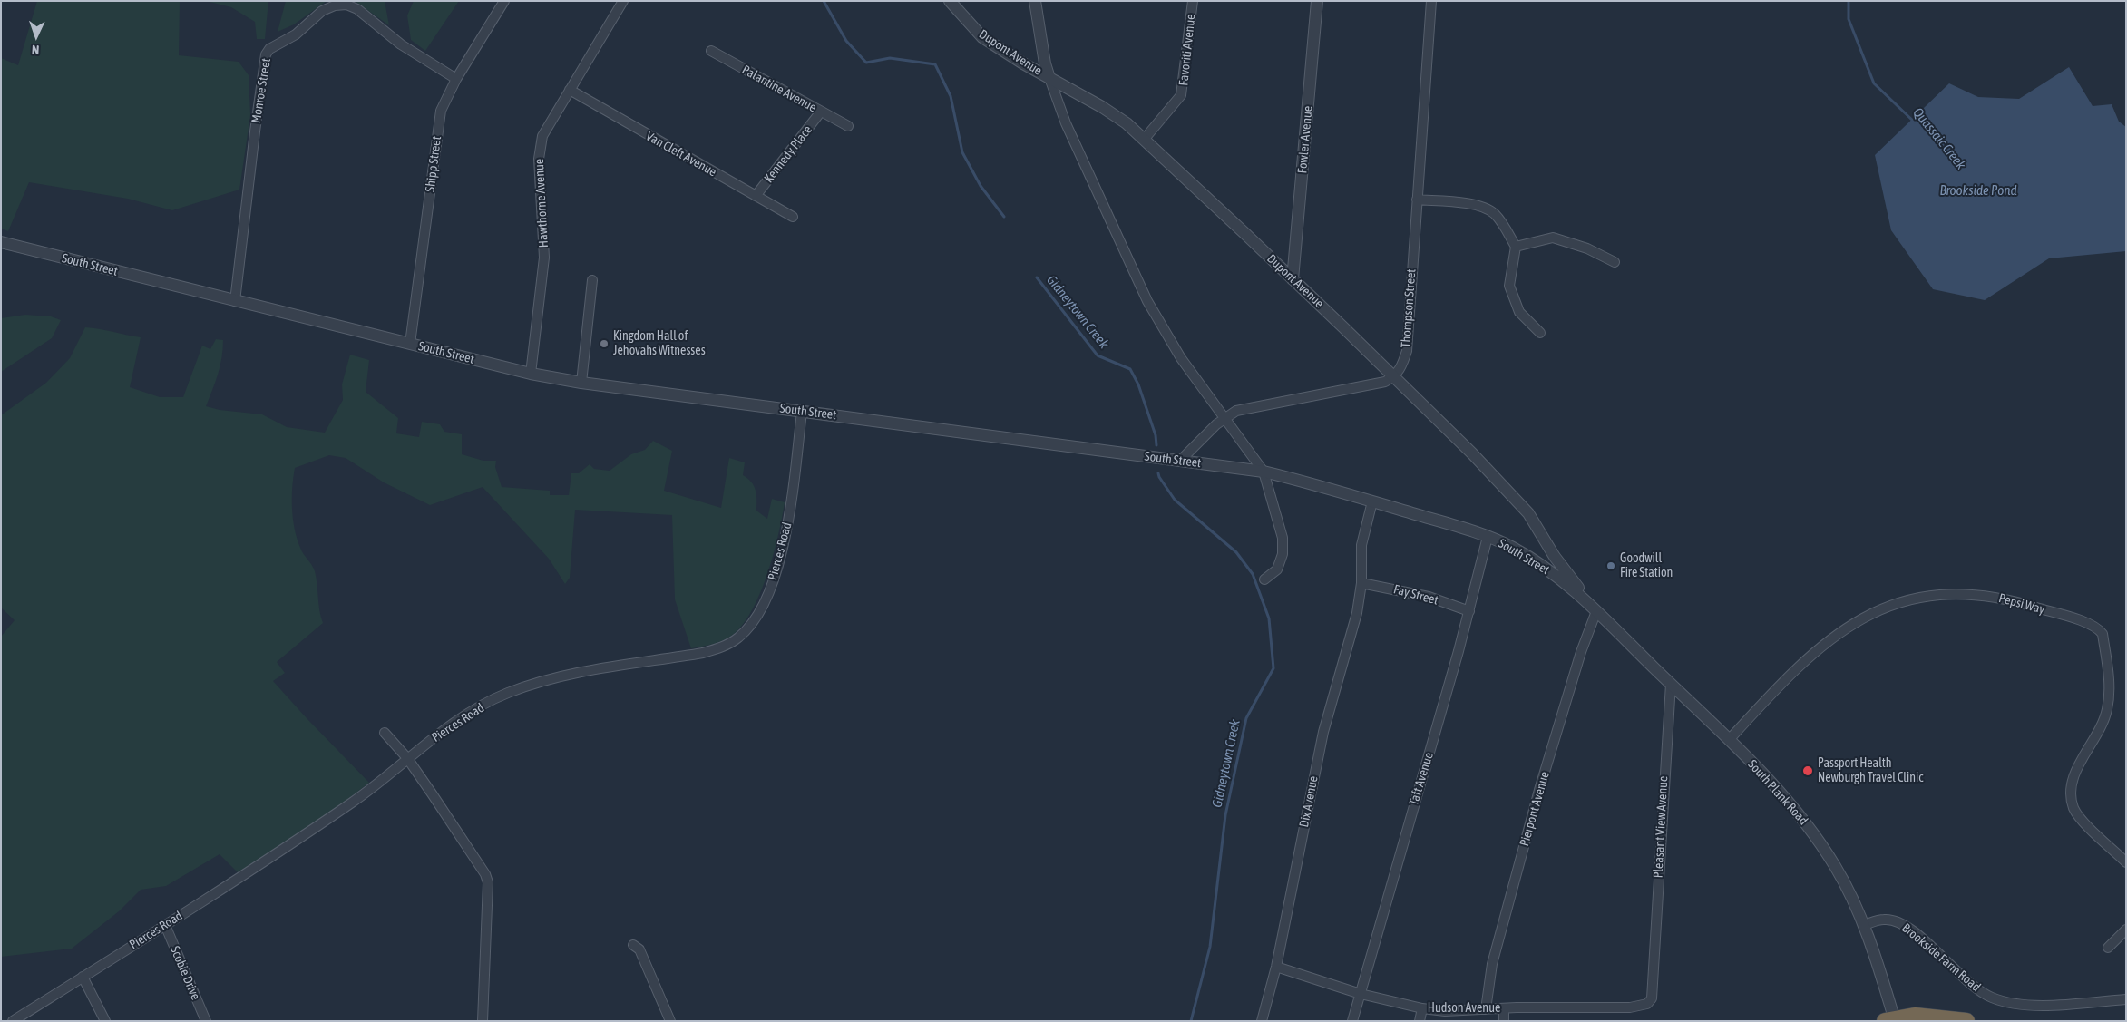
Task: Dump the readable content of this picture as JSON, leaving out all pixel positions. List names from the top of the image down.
{
  "streets": {
    "street": [
      "Favoriti Avenue",
      "Dupont Avenue",
      "Palantine Avenue",
      "Monroe Street",
      "Fowler Avenue",
      "Van Cleft Avenue",
      "Kennedy Place",
      "Shipp Street",
      "Hawthorne Avenue",
      "South Street",
      "Thompson Street",
      "Pierces Road",
      "Fay Street",
      "Pepsi Way",
      "Taft Avenue",
      "South Plank Road",
      "Dix Avenue",
      "Pierpont Avenue",
      "Pleasant View Avenue",
      "Brookside Farm Road",
      "Scobie Drive",
      "Hudson Avenue"
    ]
  },
  "crossings": [
    ["Favoriti Avenue", "Dupont Avenue"],
    ["Dupont Avenue", "Fowler Avenue"],
    ["Dupont Avenue", "South Street"],
    ["Dupont Avenue", "Thompson Street"],
    ["Dupont Avenue", "South Plank Road"],
    ["Dupont Avenue", "Pierpont Avenue"],
    ["Palantine Avenue", "Kennedy Place"],
    ["Monroe Street", "Shipp Street"],
    ["Monroe Street", "South Street"],
    ["Van Cleft Avenue", "Kennedy Place"],
    ["Van Cleft Avenue", "Hawthorne Avenue"],
    ["Shipp Street", "South Street"],
    ["Hawthorne Avenue", "South Street"],
    ["South Street", "Pierces Road"],
    ["South Street", "Taft Avenue"],
    ["South Street", "South Plank Road"],
    ["South Street", "Dix Avenue"],
    ["South Street", "Pierpont Avenue"],
    ["Pierces Road", "Scobie Drive"],
    ["Fay Street", "Taft Avenue"],
    ["Fay Street", "Dix Avenue"],
    ["Pepsi Way", "South Plank Road"],
    ["Taft Avenue", "Hudson Avenue"],
    ["South Plank Road", "Pierpont Avenue"],
    ["South Plank Road", "Pleasant View Avenue"],
    ["South Plank Road", "Brookside Farm Road"],
    ["Dix Avenue", "Hudson Avenue"],
    ["Pierpont Avenue", "Hudson Avenue"],
    ["Pleasant View Avenue", "Hudson Avenue"]
  ],
  "water": ["Quassaic Creek", "Brookside Pond", "Gidneytown Creek"],
  "places": ["Kingdom Hall of Jehovahs Witnesses", "Goodwill Fire Station", "Passport Health Newburgh Travel Clinic"],
  "north": "bottom"
}
